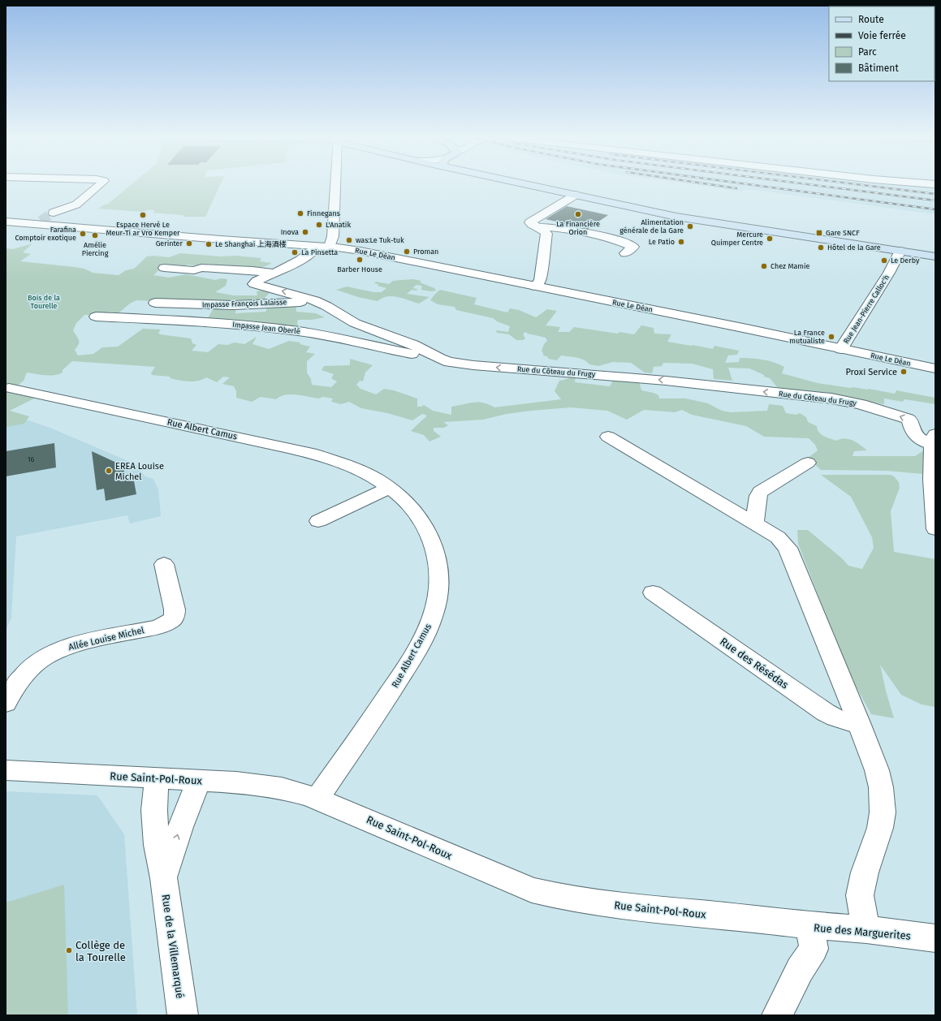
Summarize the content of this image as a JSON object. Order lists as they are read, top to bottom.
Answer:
{
  "streets": {
    "street": [
      "Rue Le Déan",
      "Impasse François Lalaisse",
      "Rue Jean-Pierre Calloc'h",
      "Impasse Jean Oberlé",
      "Rue du Côteau du Frugy",
      "Rue Albert Camus",
      "Allée Louise Michel",
      "Rue des Résédas",
      "Rue Saint-Pol-Roux",
      "Rue des Marguerites",
      "Rue de la Villemarqué"
    ]
  },
  "crossings": [
    ["Rue Le Déan", "Rue Jean-Pierre Calloc'h"],
    ["Rue Le Déan", "Rue du Côteau du Frugy"],
    ["Impasse François Lalaisse", "Rue du Côteau du Frugy"],
    ["Impasse Jean Oberlé", "Rue du Côteau du Frugy"],
    ["Rue Albert Camus", "Rue Saint-Pol-Roux"],
    ["Rue Saint-Pol-Roux", "Rue des Marguerites"],
    ["Rue Saint-Pol-Roux", "Rue de la Villemarqué"]
  ],
  "parks": ["Bois de la Tourelle"],
  "places": {
    "other": [
      "Finnegans",
      "La Financière Orion",
      "Espace Hervé Le Meur-Ti ar Vro Kemper",
      "L'Anatik",
      "Alimentation générale de la Gare",
      "Inova",
      "Farafina Comptoir exotique",
      "Amélie Piercing",
      "Mercure Quimper Centre",
      "was:Le Tuk-tuk",
      "Le Patio",
      "Gerinter",
      "Le Shanghai 上海酒楼",
      "Hôtel de la Gare",
      "Proman",
      "La Pinsetta",
      "Barber House",
      "Le Derby",
      "Chez Mamie",
      "La France mutualiste",
      "Proxi Service",
      "EREA Louise Michel",
      "Collège de la Tourelle"
    ],
    "transit": ["Gare SNCF"]
  },
  "house_numbers": ["16"],
  "legend": [
    "Route",
    "Voie ferrée",
    "Parc",
    "Bâtiment"
  ]
}
